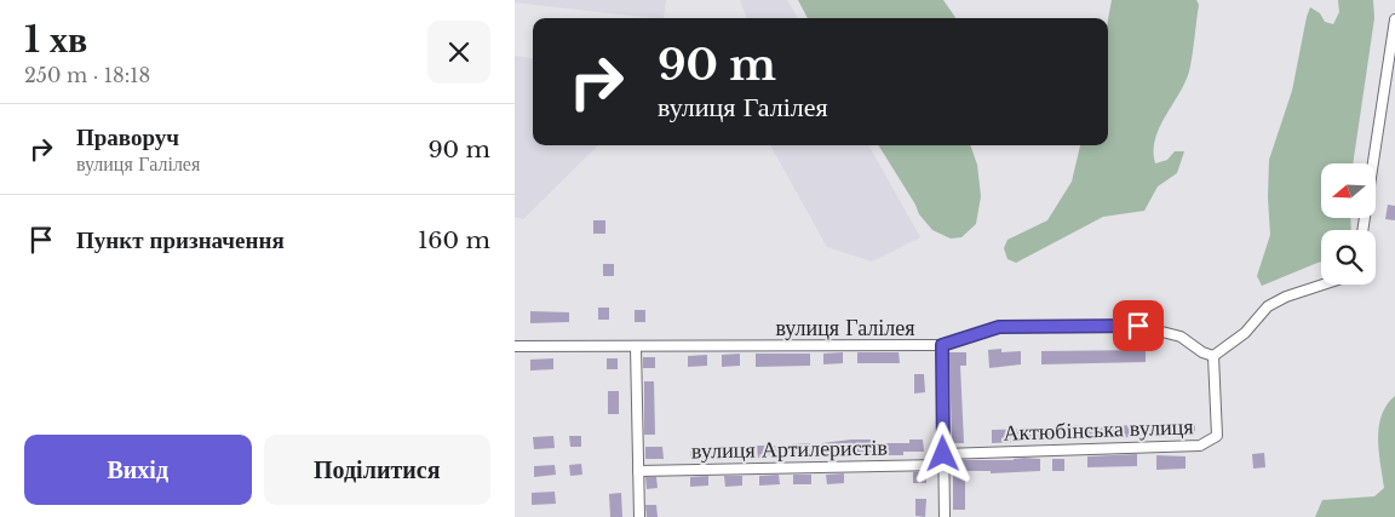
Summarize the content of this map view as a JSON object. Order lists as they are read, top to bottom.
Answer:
{
  "streets": {
    "street": ["вулиця Галілея", "Актюбінська вулиця", "вулиця Артилеристів"]
  },
  "crossings": [
    ["вулиця Галілея", "Актюбінська вулиця"]
  ],
  "north": "left",
  "page": {
    "heading": ["1 хв", "250 m · 18:18"],
    "turn": ["90 m", "вулиця Галілея"],
    "list": [
      {
        "name": "Праворуч",
        "note": "вулиця Галілея",
        "value": "90 m"
      },
      {
        "name": "Пункт призначення",
        "value": "160 m"
      }
    ],
    "buttons": ["Вихід", "Поділитися"]
  }
}
